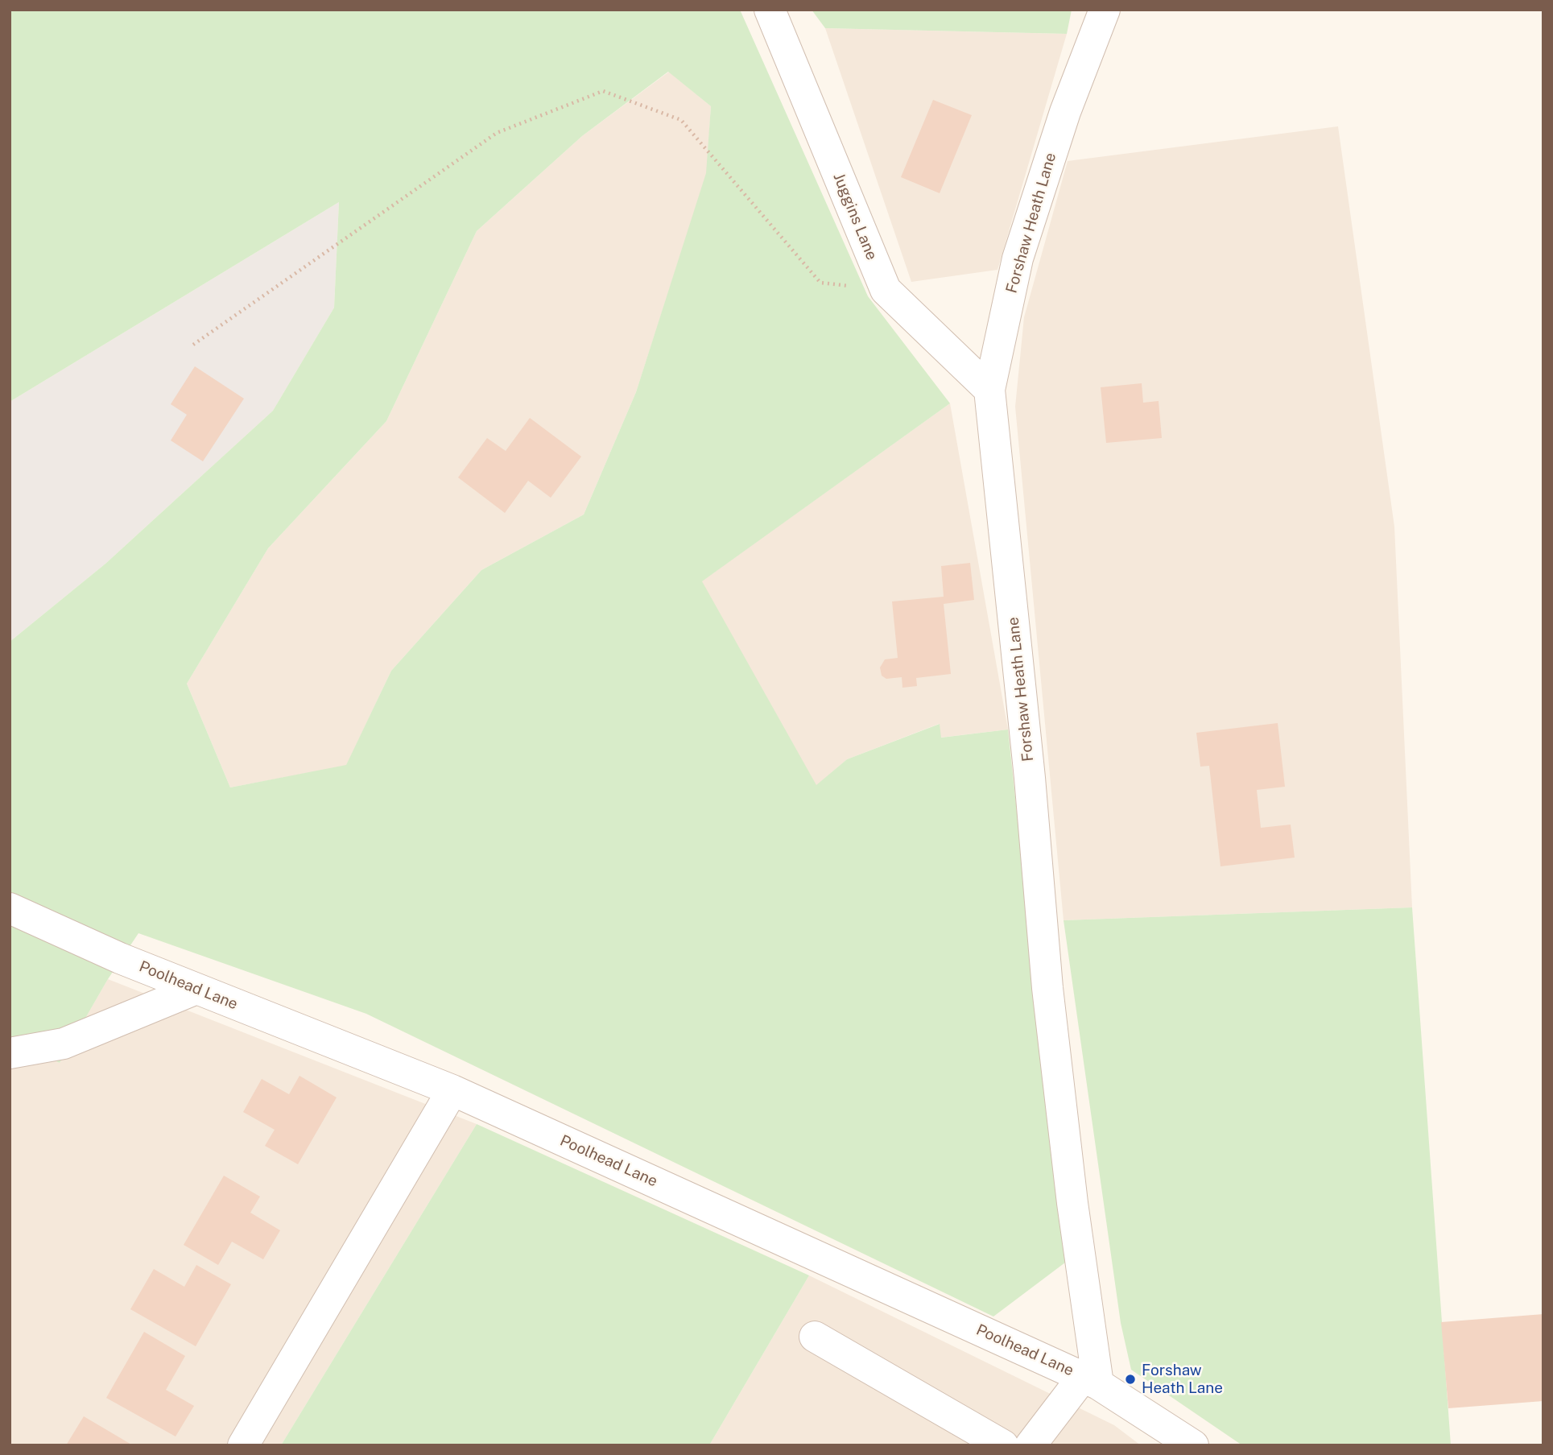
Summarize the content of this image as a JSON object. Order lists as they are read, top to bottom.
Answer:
{
  "streets": {
    "street": ["Juggins Lane", "Forshaw Heath Lane", "Poolhead Lane"]
  },
  "crossings": [
    ["Juggins Lane", "Forshaw Heath Lane"],
    ["Forshaw Heath Lane", "Poolhead Lane"]
  ],
  "places": ["Forshaw Heath Lane"]
}
